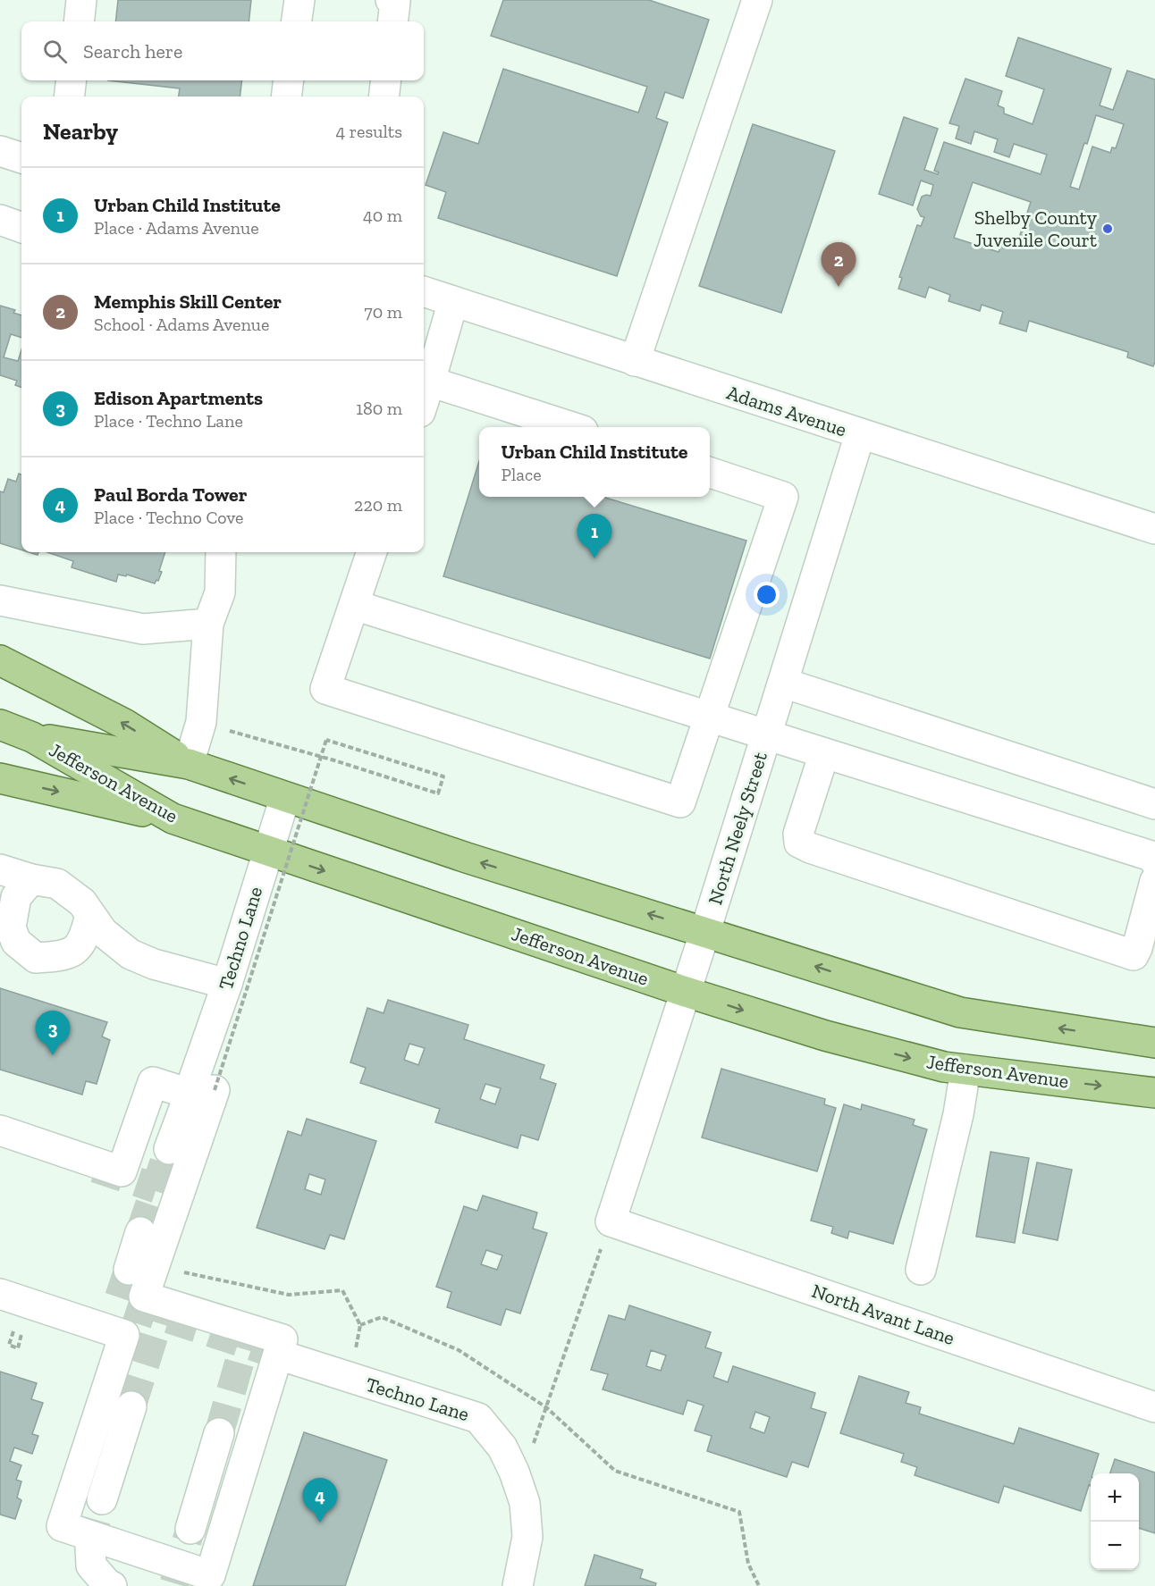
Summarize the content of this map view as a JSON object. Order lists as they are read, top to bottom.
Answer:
{
  "streets": {
    "main road": ["Jefferson Avenue"],
    "street": [
      "Adams Avenue",
      "North Neely Street",
      "Techno Lane",
      "North Avant Lane"
    ]
  },
  "crossings": [
    ["Adams Avenue", "North Neely Street"],
    ["Jefferson Avenue", "North Neely Street"],
    ["Jefferson Avenue", "Techno Lane"],
    ["North Neely Street", "North Avant Lane"]
  ],
  "places": ["Shelby County Juvenile Court"],
  "page": {
    "search": "Search here",
    "heading": ["Nearby", "4 results"],
    "list": [
      {
        "mark": "1",
        "name": "Urban Child Institute",
        "note": "Place · Adams Avenue",
        "value": "40 m"
      },
      {
        "mark": "2",
        "name": "Memphis Skill Center",
        "note": "School · Adams Avenue",
        "value": "70 m"
      },
      {
        "mark": "3",
        "name": "Edison Apartments",
        "note": "Place · Techno Lane",
        "value": "180 m"
      },
      {
        "mark": "4",
        "name": "Paul Borda Tower",
        "note": "Place · Techno Cove",
        "value": "220 m"
      }
    ],
    "pins": [
      "2",
      "1",
      "3",
      "4"
    ],
    "popup": ["Urban Child Institute", "Place"],
    "map_buttons": ["+", "−"]
  }
}
